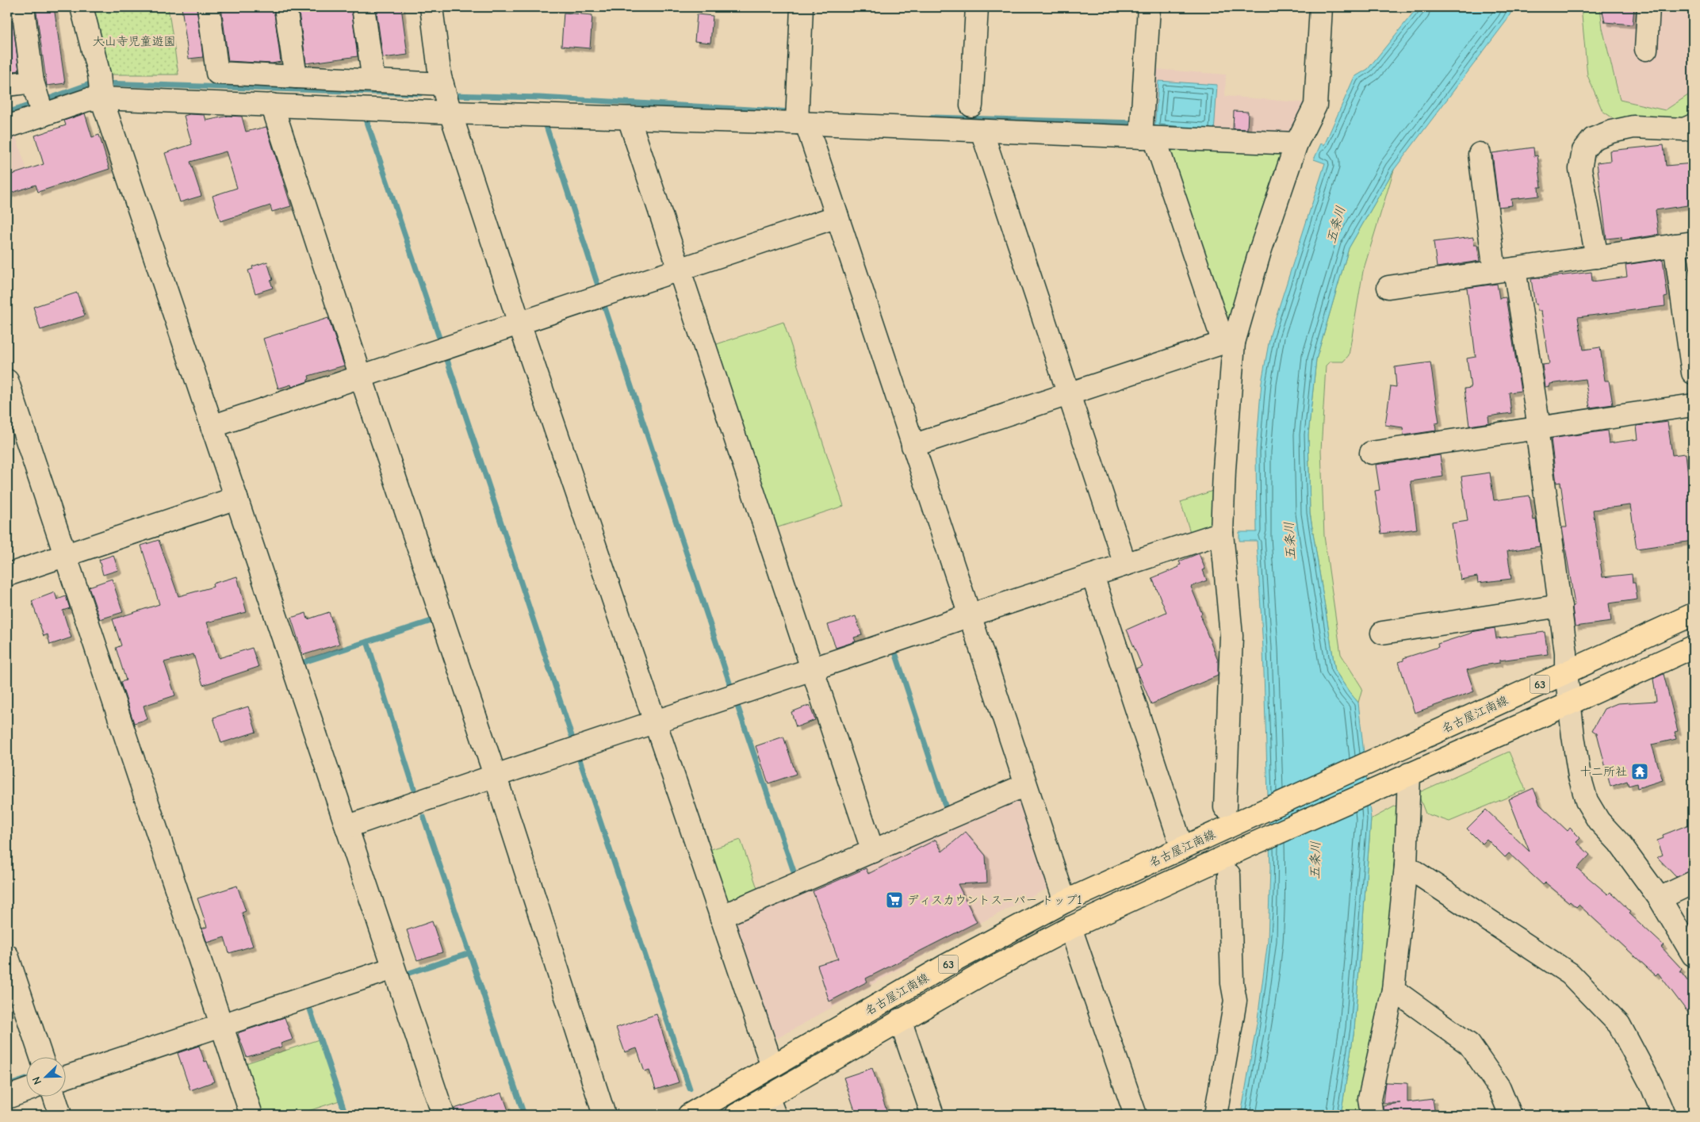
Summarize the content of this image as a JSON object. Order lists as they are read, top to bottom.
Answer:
{
  "streets": {
    "main road": ["63", "名古屋江南線"]
  },
  "water": ["五条川"],
  "parks": ["大山寺児童遊園"],
  "places": {
    "temple": ["十二所社"],
    "supermarket": ["ディスカウントスーパー トップ1"]
  },
  "north": "bottom left"
}
